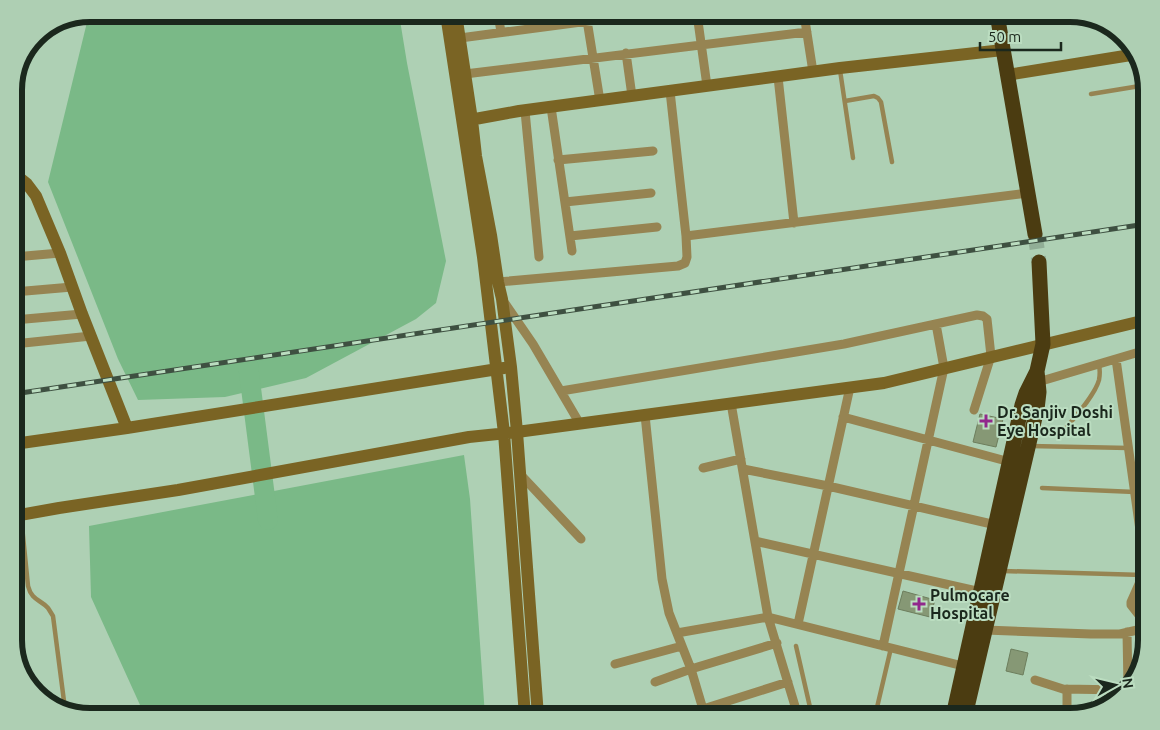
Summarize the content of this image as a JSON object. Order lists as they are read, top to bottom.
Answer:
{
  "places": {
    "health": ["Dr. Sanjiv Doshi Eye Hospital", "Pulmocare Hospital"]
  },
  "scale_bar": "50 m",
  "north": "right"
}
